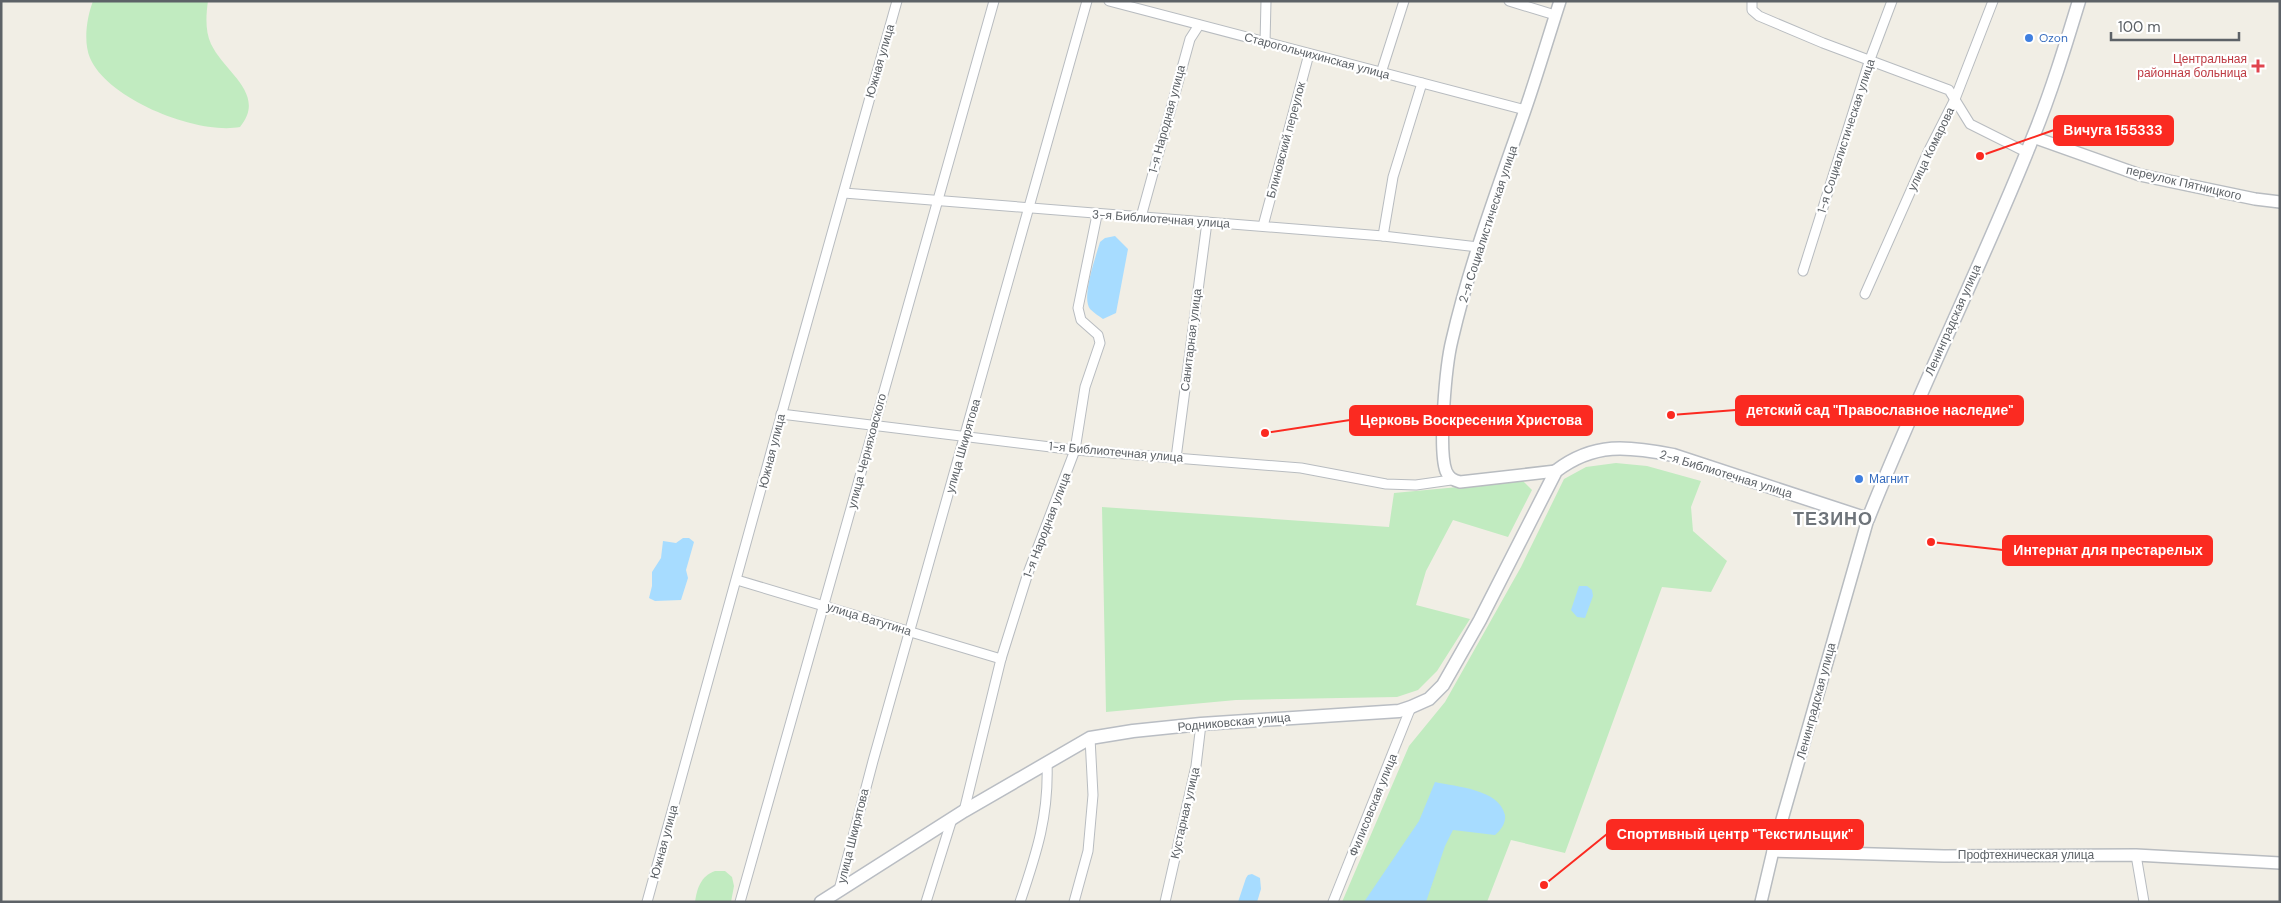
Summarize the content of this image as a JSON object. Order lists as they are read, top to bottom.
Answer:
{
  "streets": {
    "main road": ["Ленинградская улица", "2-я Библиотечная улица", "Родниковская улица"],
    "street": [
      "Старогольчихинская улица",
      "Южная улица",
      "1-я Народная улица",
      "1-я Социалистическая улица",
      "Блиновский переулок",
      "улица Комарова",
      "переулок Пятницкого",
      "3-я Библиотечная улица",
      "2-я Социалистическая улица",
      "Санитарная улица",
      "улица Шкирятова",
      "улица Черняховского",
      "1-я Библиотечная улица",
      "улица Ватутина",
      "Филисовская улица",
      "Кустарная улица",
      "Профтехническая улица"
    ]
  },
  "crossings": [
    ["Старогольчихинская улица", "1-я Народная улица"],
    ["Старогольчихинская улица", "Блиновский переулок"],
    ["Старогольчихинская улица", "2-я Социалистическая улица"],
    ["Южная улица", "3-я Библиотечная улица"],
    ["Южная улица", "1-я Библиотечная улица"],
    ["Южная улица", "улица Ватутина"],
    ["1-я Народная улица", "3-я Библиотечная улица"],
    ["1-я Народная улица", "1-я Библиотечная улица"],
    ["1-я Народная улица", "улица Ватутина"],
    ["1-я Народная улица", "Родниковская улица"],
    ["Блиновский переулок", "3-я Библиотечная улица"],
    ["переулок Пятницкого", "Ленинградская улица"],
    ["3-я Библиотечная улица", "2-я Социалистическая улица"],
    ["3-я Библиотечная улица", "Санитарная улица"],
    ["3-я Библиотечная улица", "улица Шкирятова"],
    ["3-я Библиотечная улица", "улица Черняховского"],
    ["2-я Социалистическая улица", "1-я Библиотечная улица"],
    ["Ленинградская улица", "2-я Библиотечная улица"],
    ["Ленинградская улица", "Профтехническая улица"],
    ["Санитарная улица", "1-я Библиотечная улица"],
    ["улица Шкирятова", "1-я Библиотечная улица"],
    ["улица Шкирятова", "улица Ватутина"],
    ["улица Шкирятова", "Родниковская улица"],
    ["улица Черняховского", "1-я Библиотечная улица"],
    ["улица Черняховского", "улица Ватутина"],
    ["2-я Библиотечная улица", "Родниковская улица"],
    ["Родниковская улица", "Филисовская улица"],
    ["Родниковская улица", "Кустарная улица"]
  ],
  "districts": ["ТЕЗИНО"],
  "places": {
    "other": [
      "Ozon",
      "Вичуга 155333",
      "детский сад \"Православное наследие\"",
      "Церковь Воскресения Христова",
      "Магнит",
      "Интернат для престарелых",
      "Спортивный центр \"Текстильщик\""
    ],
    "health": ["Центральная районная больница"]
  },
  "scale_bar": "100 m"
}
